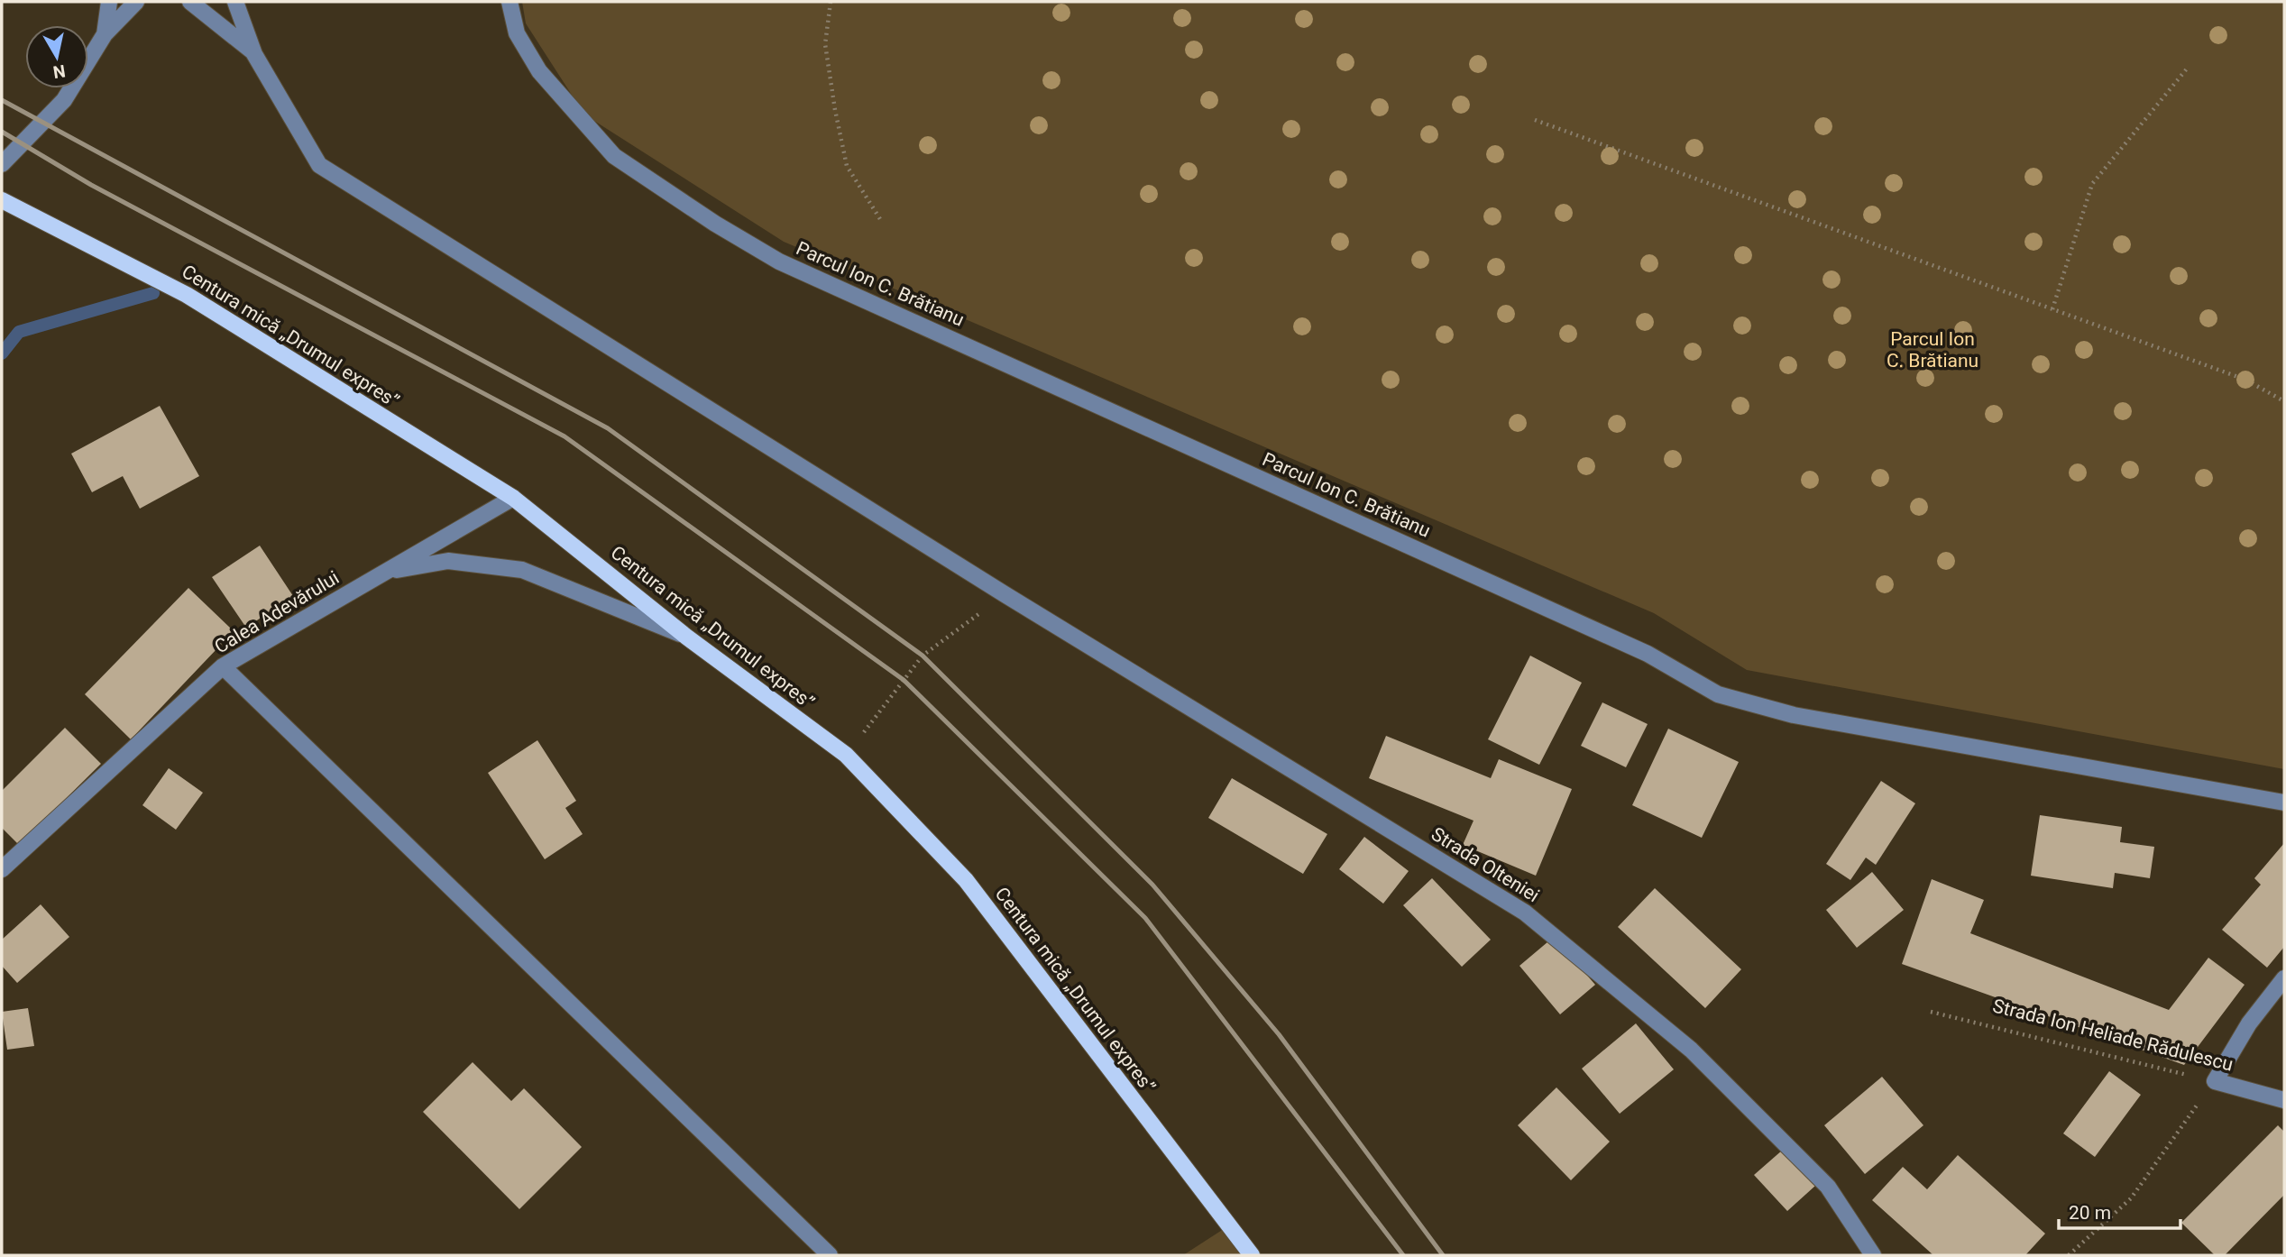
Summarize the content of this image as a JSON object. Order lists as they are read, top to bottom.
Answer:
{
  "streets": {
    "main road": ["Centura mică „Drumul expres”"],
    "street": [
      "Parcul Ion C. Brătianu",
      "Calea Adevărului",
      "Strada Olteniei",
      "Strada Ion Heliade Rădulescu"
    ]
  },
  "crossings": [
    ["Centura mică „Drumul expres”", "Calea Adevărului"]
  ],
  "parks": ["Parcul Ion C. Brătianu"],
  "scale_bar": "20 m",
  "north": "bottom"
}
